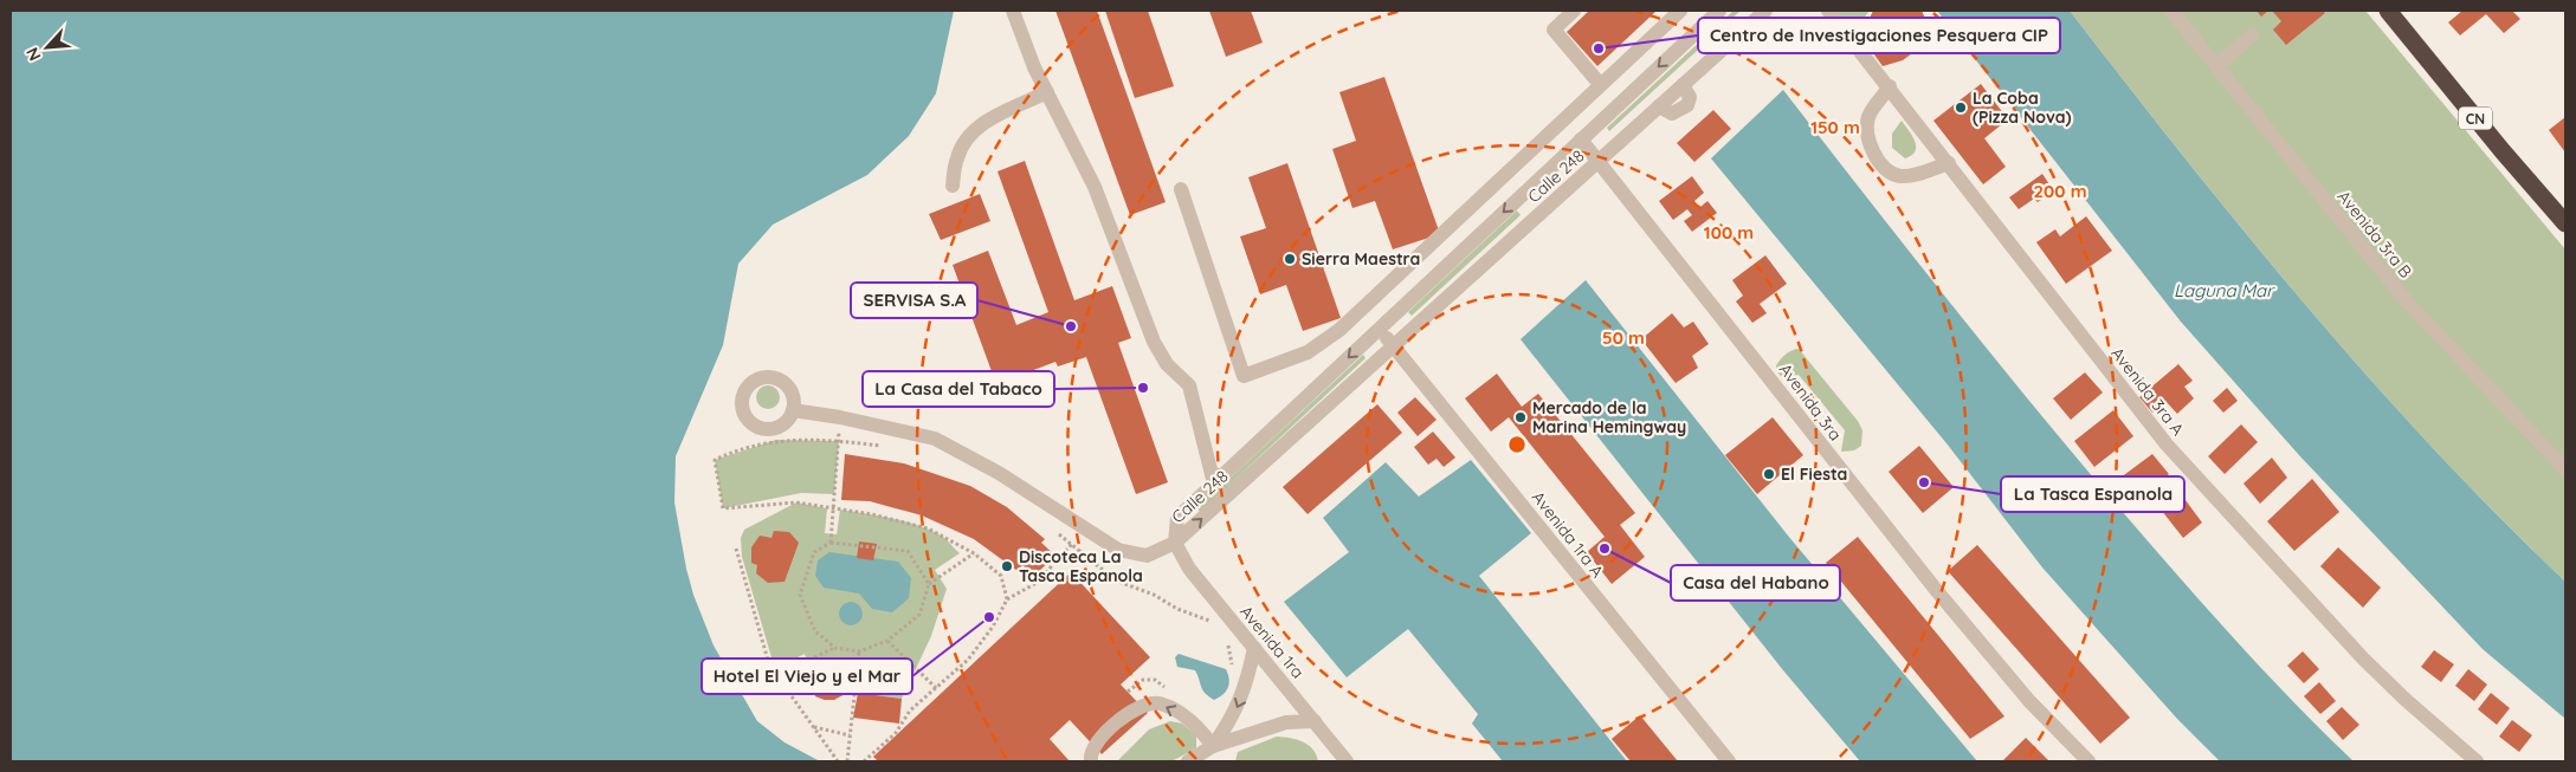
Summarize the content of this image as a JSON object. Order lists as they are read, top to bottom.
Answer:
{
  "streets": {
    "highway": ["CN"],
    "street": [
      "Calle 248",
      "Avenida 3ra B",
      "Avenida 3ra A",
      "Avenida 3ra",
      "Avenida 1ra A",
      "Avenida 1ra"
    ]
  },
  "crossings": [
    ["Calle 248", "Avenida 3ra"],
    ["Calle 248", "Avenida 1ra A"],
    ["Calle 248", "Avenida 1ra"]
  ],
  "water": ["Laguna Mar"],
  "places": [
    "Centro de Investigaciones Pesquera CIP",
    "La Coba (Pizza Nova)",
    "Sierra Maestra",
    "SERVISA S.A",
    "La Casa del Tabaco",
    "Mercado de la Marina Hemingway",
    "El Fiesta",
    "La Tasca Espanola",
    "Casa del Habano",
    "Discoteca La Tasca Espanola",
    "Hotel El Viejo y el Mar"
  ],
  "north": "bottom left",
  "rings": [
    "150 m",
    "200 m",
    "100 m",
    "50 m"
  ]
}
